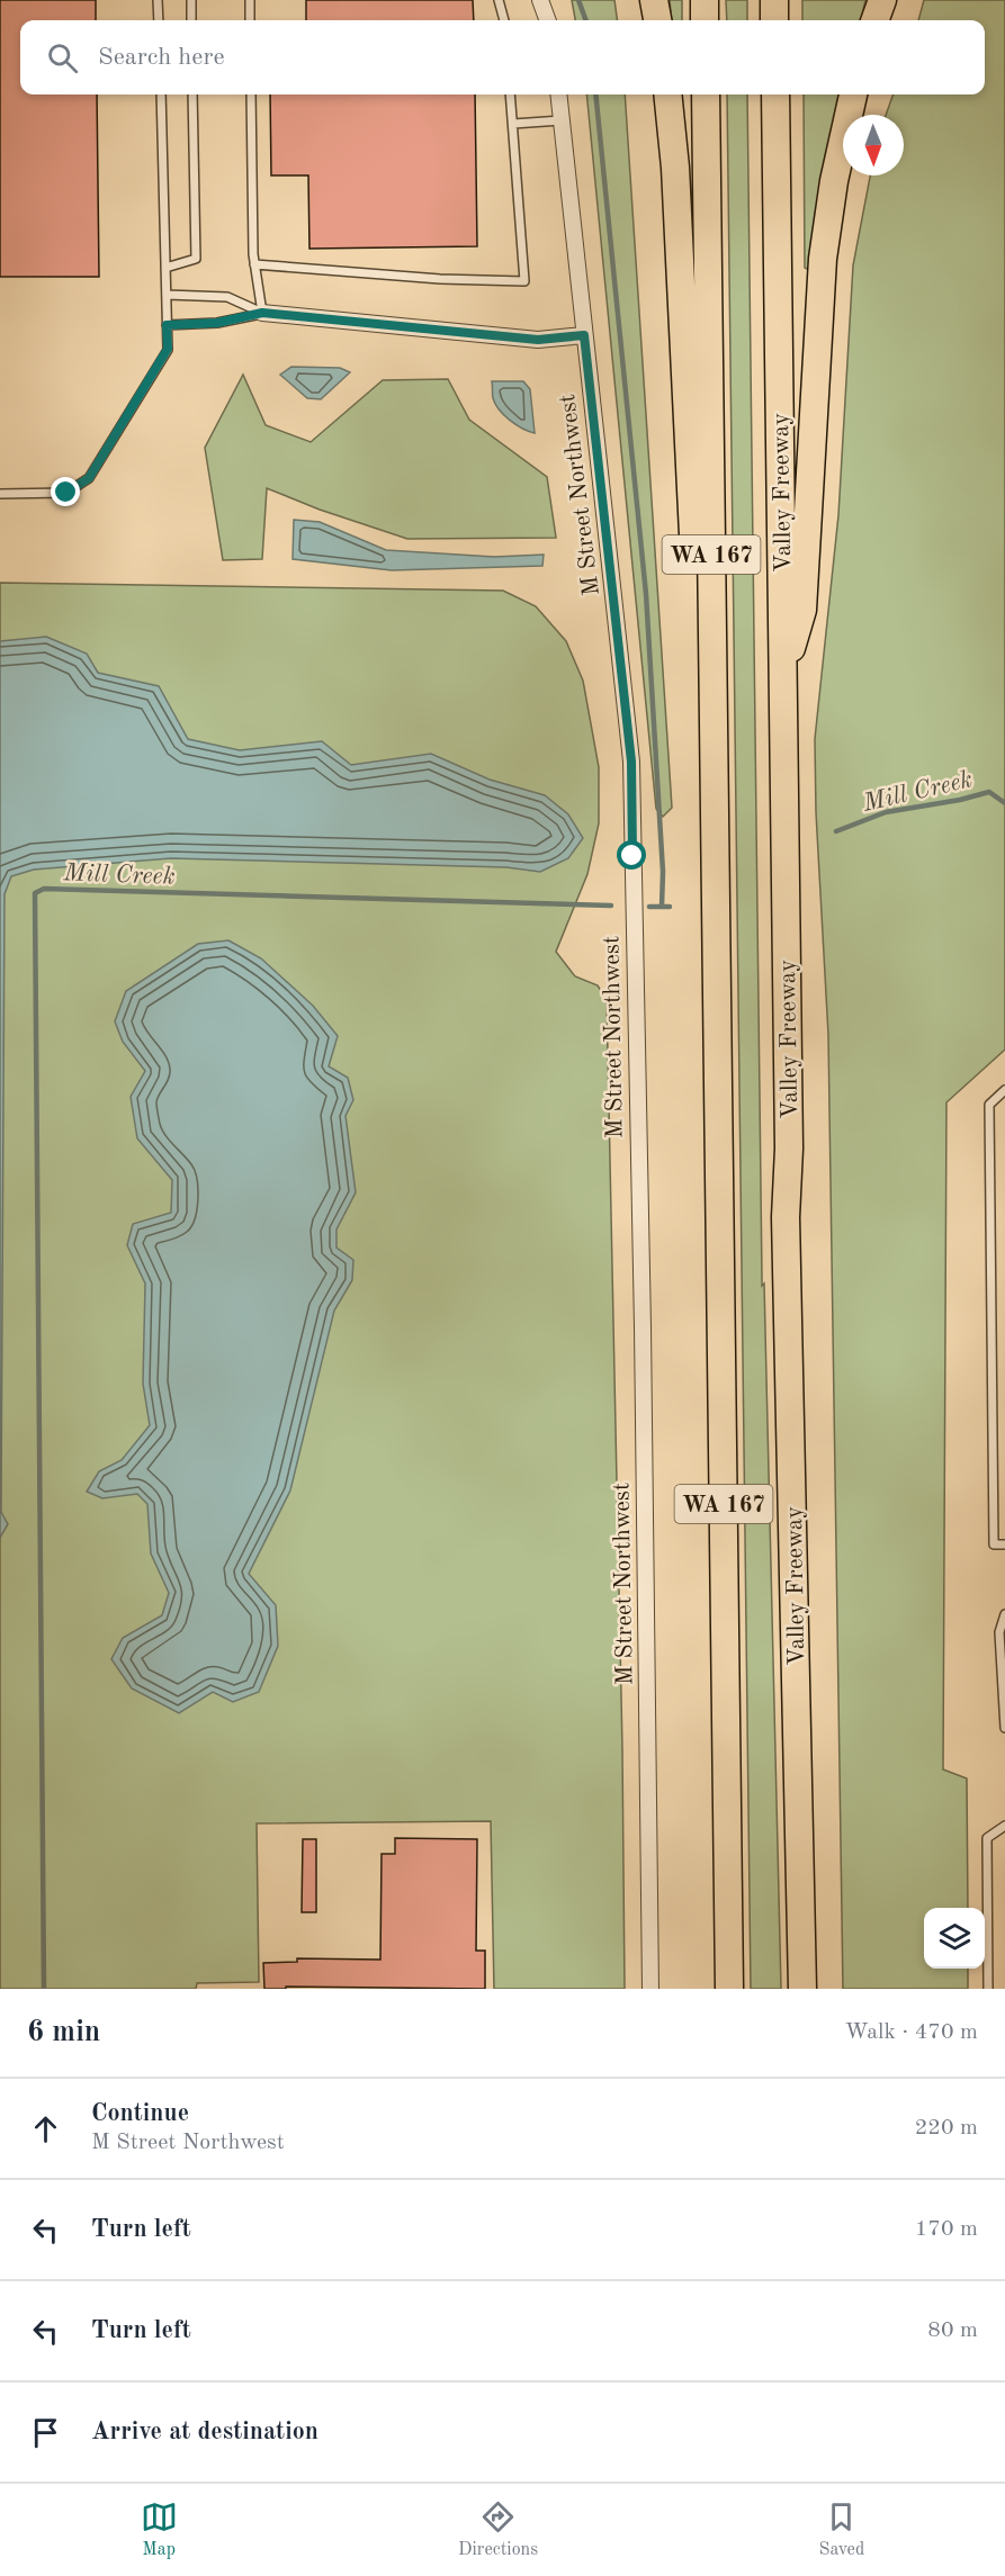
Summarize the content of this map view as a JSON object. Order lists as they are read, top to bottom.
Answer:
{
  "streets": {
    "highway": ["Valley Freeway", "WA 167"],
    "street": ["M Street Northwest"]
  },
  "water": ["Mill Creek"],
  "north": "bottom",
  "page": {
    "search": "Search here",
    "heading": ["6 min", "Walk · 470 m"],
    "list": [
      ["Continue", "M Street Northwest", "220 m"],
      ["Turn left", "170 m"],
      ["Turn left", "80 m"],
      "Arrive at destination"
    ],
    "nav": ["Map", "Directions", "Saved"]
  }
}
